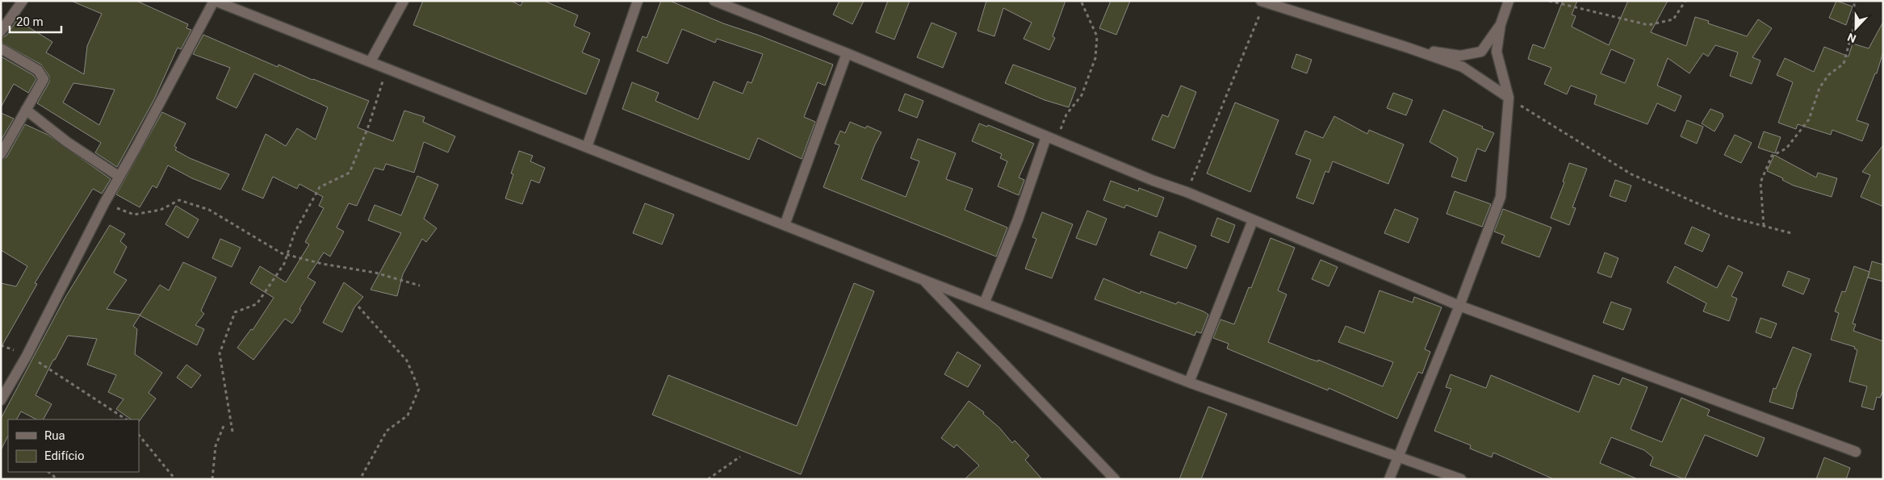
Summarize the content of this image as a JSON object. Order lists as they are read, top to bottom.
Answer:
{
  "legend": ["Rua", "Edifício"],
  "scale_bar": "20 m",
  "north": "bottom"
}
